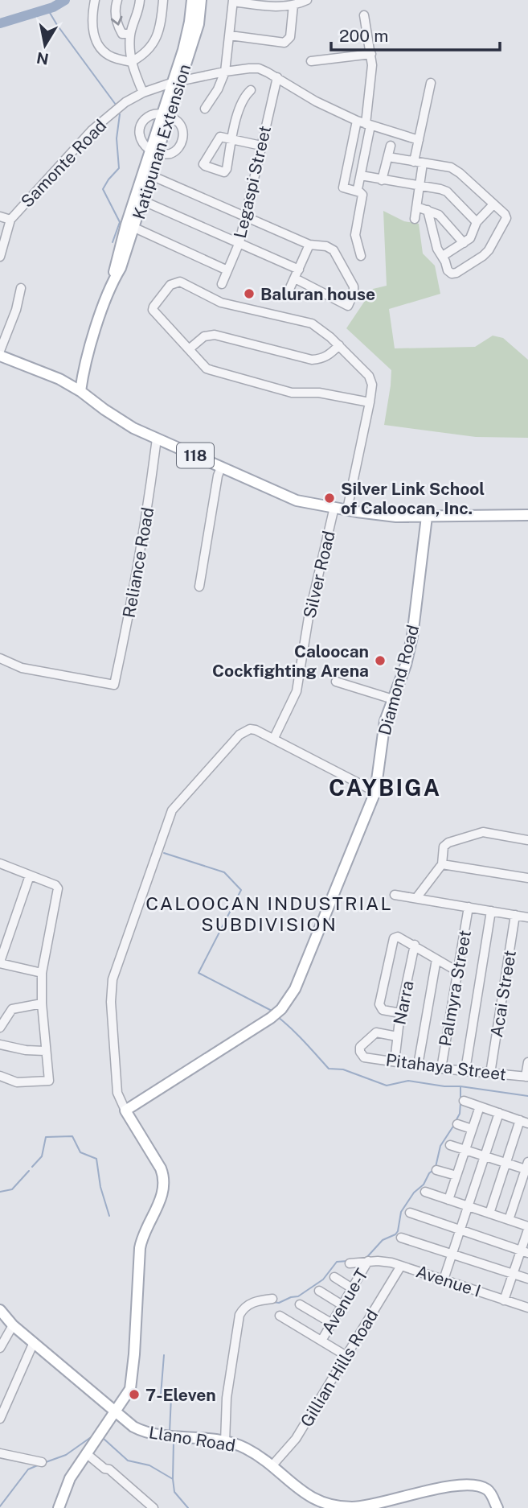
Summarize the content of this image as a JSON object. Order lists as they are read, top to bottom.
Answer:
{
  "streets": {
    "main road": [
      "Katipunan Extension",
      "118",
      "Diamond Road",
      "Llano Road"
    ],
    "street": [
      "Samonte Road",
      "Legaspi Street",
      "Reliance Road",
      "Silver Road",
      "Palmyra Street",
      "Acai Street",
      "Narra",
      "Pitahaya Street",
      "Avenue I",
      "Avenue-T",
      "Gillian Hills Road"
    ]
  },
  "crossings": [
    ["Katipunan Extension", "Samonte Road"],
    ["Katipunan Extension", "118"],
    ["Samonte Road", "Legaspi Street"],
    ["118", "Reliance Road"],
    ["118", "Silver Road"],
    ["118", "Diamond Road"],
    ["Palmyra Street", "Pitahaya Street"],
    ["Acai Street", "Pitahaya Street"],
    ["Narra", "Pitahaya Street"],
    ["Avenue I", "Avenue-T"],
    ["Avenue I", "Gillian Hills Road"],
    ["Gillian Hills Road", "Llano Road"]
  ],
  "districts": ["CAYBIGA", "CALOOCAN INDUSTRIAL SUBDIVISION"],
  "places": [
    "Baluran house",
    "Silver Link School of Caloocan, Inc.",
    "Caloocan Cockfighting Arena",
    "7-Eleven"
  ],
  "scale_bar": "200 m",
  "north": "bottom"
}
